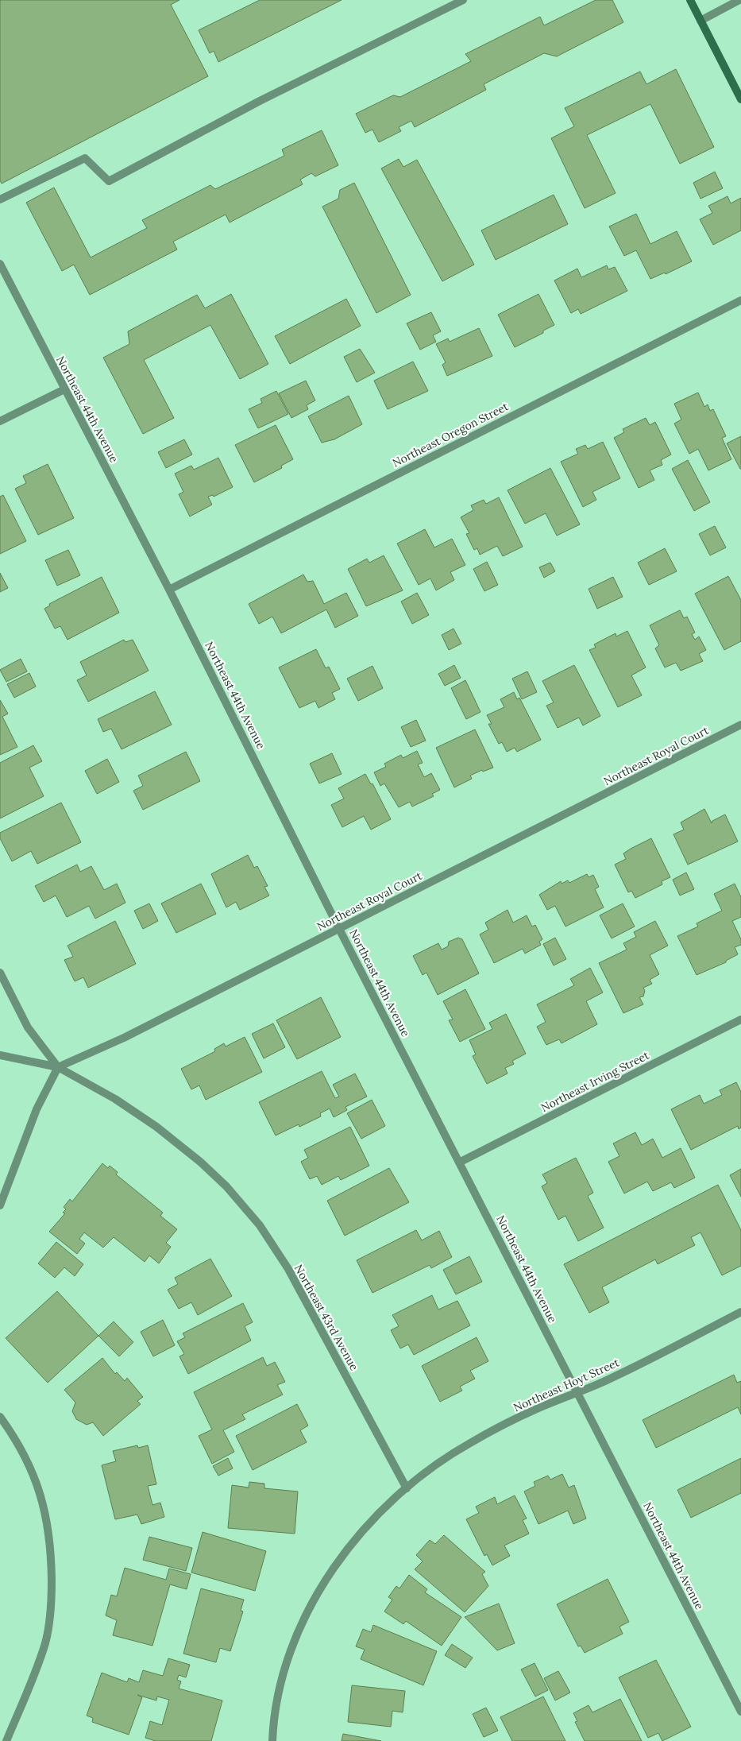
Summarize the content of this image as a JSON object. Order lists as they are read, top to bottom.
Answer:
{
  "streets": {
    "street": [
      "Northeast 44th Avenue",
      "Northeast Oregon Street",
      "Northeast Royal Court",
      "Northeast Irving Street",
      "Northeast 43rd Avenue",
      "Northeast Hoyt Street"
    ]
  },
  "crossings": [
    ["Northeast 44th Avenue", "Northeast Oregon Street"],
    ["Northeast 44th Avenue", "Northeast Royal Court"],
    ["Northeast 44th Avenue", "Northeast Irving Street"],
    ["Northeast 44th Avenue", "Northeast Hoyt Street"],
    ["Northeast Royal Court", "Northeast 43rd Avenue"],
    ["Northeast 43rd Avenue", "Northeast Hoyt Street"]
  ]
}
